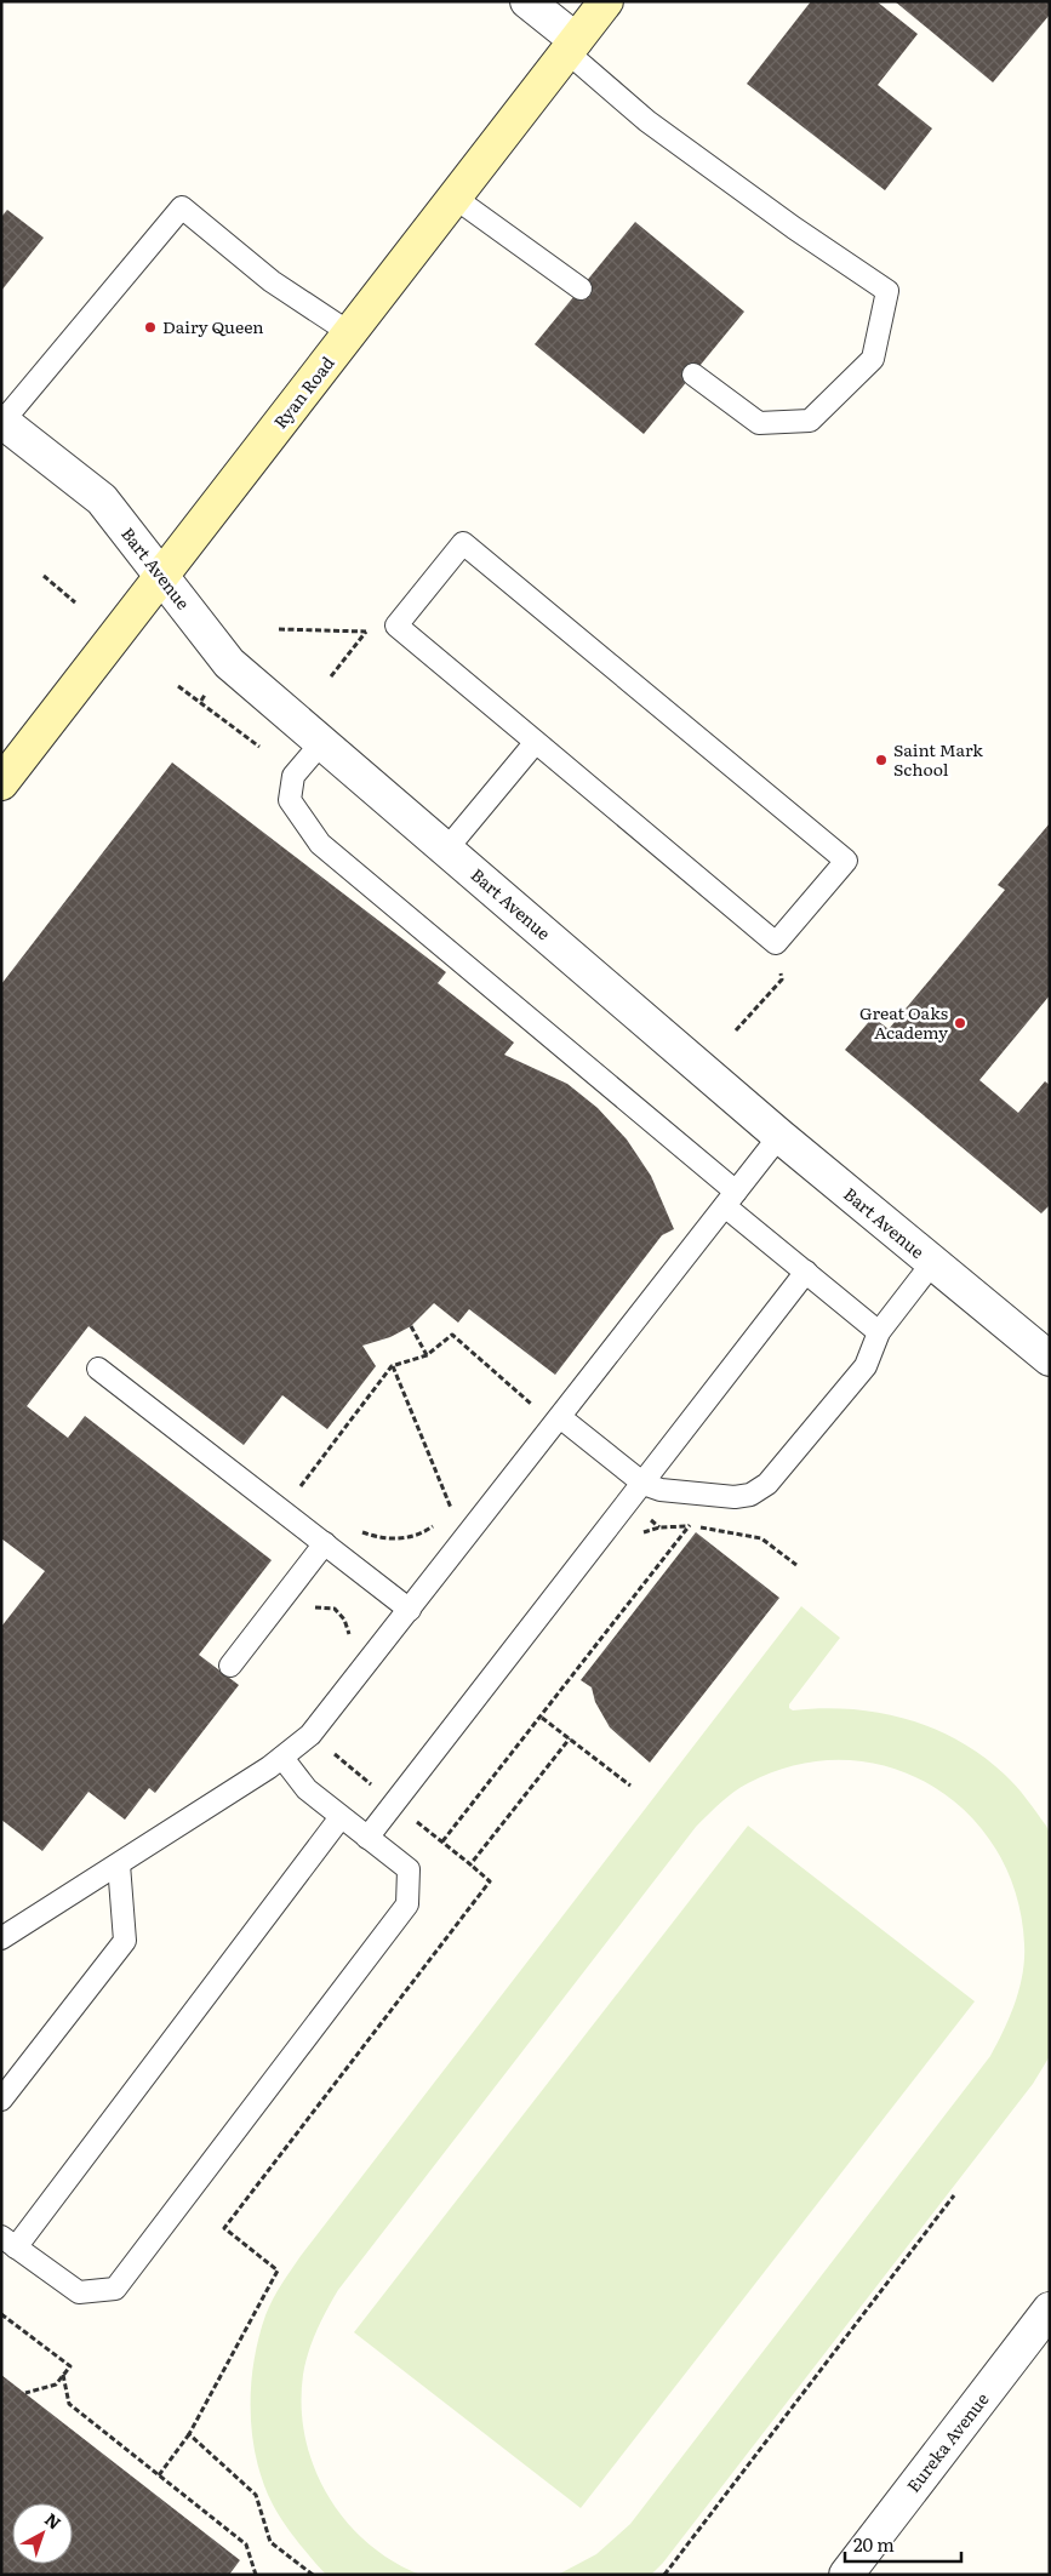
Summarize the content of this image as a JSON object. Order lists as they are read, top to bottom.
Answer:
{
  "streets": {
    "main road": ["Ryan Road"],
    "street": ["Bart Avenue", "Eureka Avenue"]
  },
  "crossings": [
    ["Ryan Road", "Bart Avenue"]
  ],
  "places": ["Dairy Queen", "Saint Mark School", "Great Oaks Academy"],
  "scale_bar": "20 m",
  "north": "top right"
}
